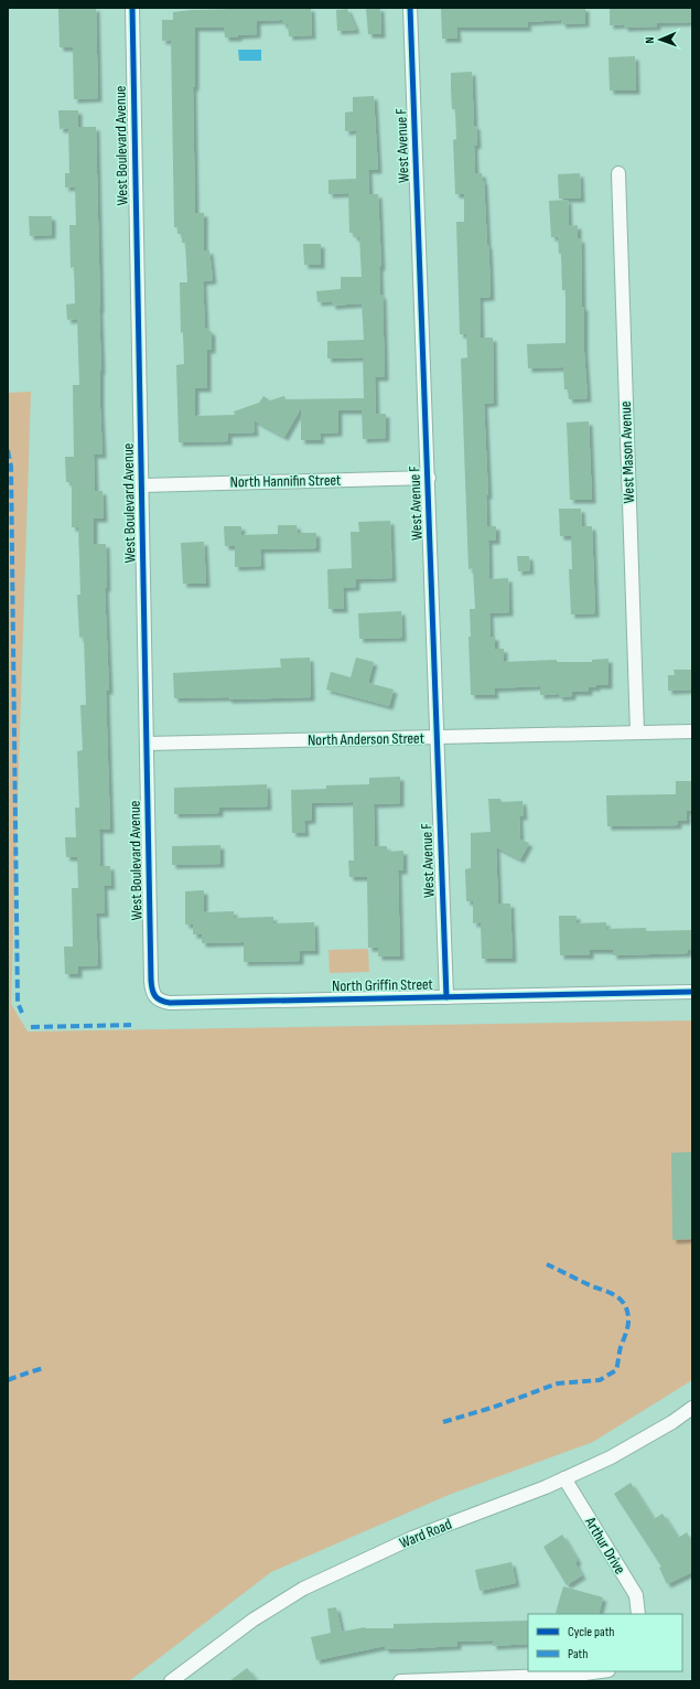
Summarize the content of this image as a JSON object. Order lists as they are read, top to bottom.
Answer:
{
  "streets": {
    "street": [
      "West Boulevard Avenue",
      "West Avenue F",
      "West Mason Avenue",
      "North Hannifin Street",
      "North Anderson Street",
      "North Griffin Street",
      "Ward Road",
      "Arthur Drive"
    ]
  },
  "crossings": [
    ["West Boulevard Avenue", "North Hannifin Street"],
    ["West Boulevard Avenue", "North Anderson Street"],
    ["West Boulevard Avenue", "North Griffin Street"],
    ["West Avenue F", "North Hannifin Street"],
    ["West Avenue F", "North Anderson Street"],
    ["West Avenue F", "North Griffin Street"],
    ["West Mason Avenue", "North Anderson Street"],
    ["Ward Road", "Arthur Drive"]
  ],
  "legend": ["Cycle path", "Path"],
  "north": "left"
}
